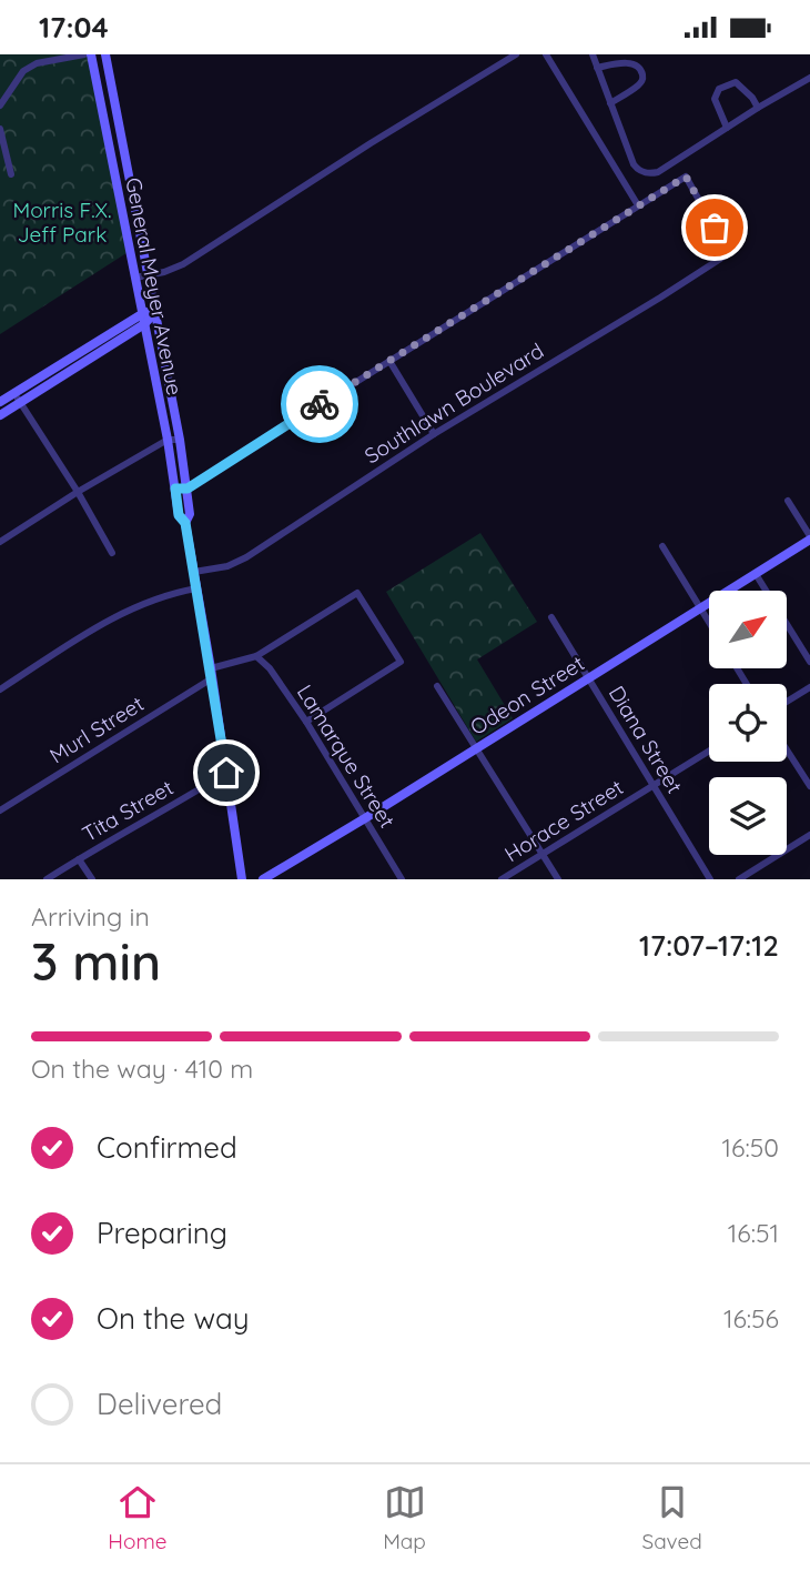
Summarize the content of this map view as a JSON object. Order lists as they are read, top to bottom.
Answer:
{
  "streets": {
    "main road": ["General Meyer Avenue", "Odeon Street"],
    "street": [
      "Southlawn Boulevard",
      "Murl Street",
      "Diana Street",
      "Lamarque Street",
      "Tita Street",
      "Horace Street"
    ]
  },
  "crossings": [
    ["General Meyer Avenue", "Southlawn Boulevard"],
    ["General Meyer Avenue", "Murl Street"],
    ["General Meyer Avenue", "Tita Street"],
    ["Odeon Street", "Diana Street"],
    ["Odeon Street", "Lamarque Street"],
    ["Murl Street", "Lamarque Street"],
    ["Diana Street", "Horace Street"]
  ],
  "parks": ["Morris F.X. Jeff Park"],
  "north": "top right",
  "page": {
    "status": "17:04",
    "heading": ["3 min", "Arriving in", "17:07–17:12"],
    "bar": "On the way · 410 m",
    "list": [
      ["Confirmed", "16:50"],
      ["Preparing", "16:51"],
      ["On the way", "16:56"],
      "Delivered"
    ],
    "tabs": ["Home", "Map", "Saved"]
  }
}
